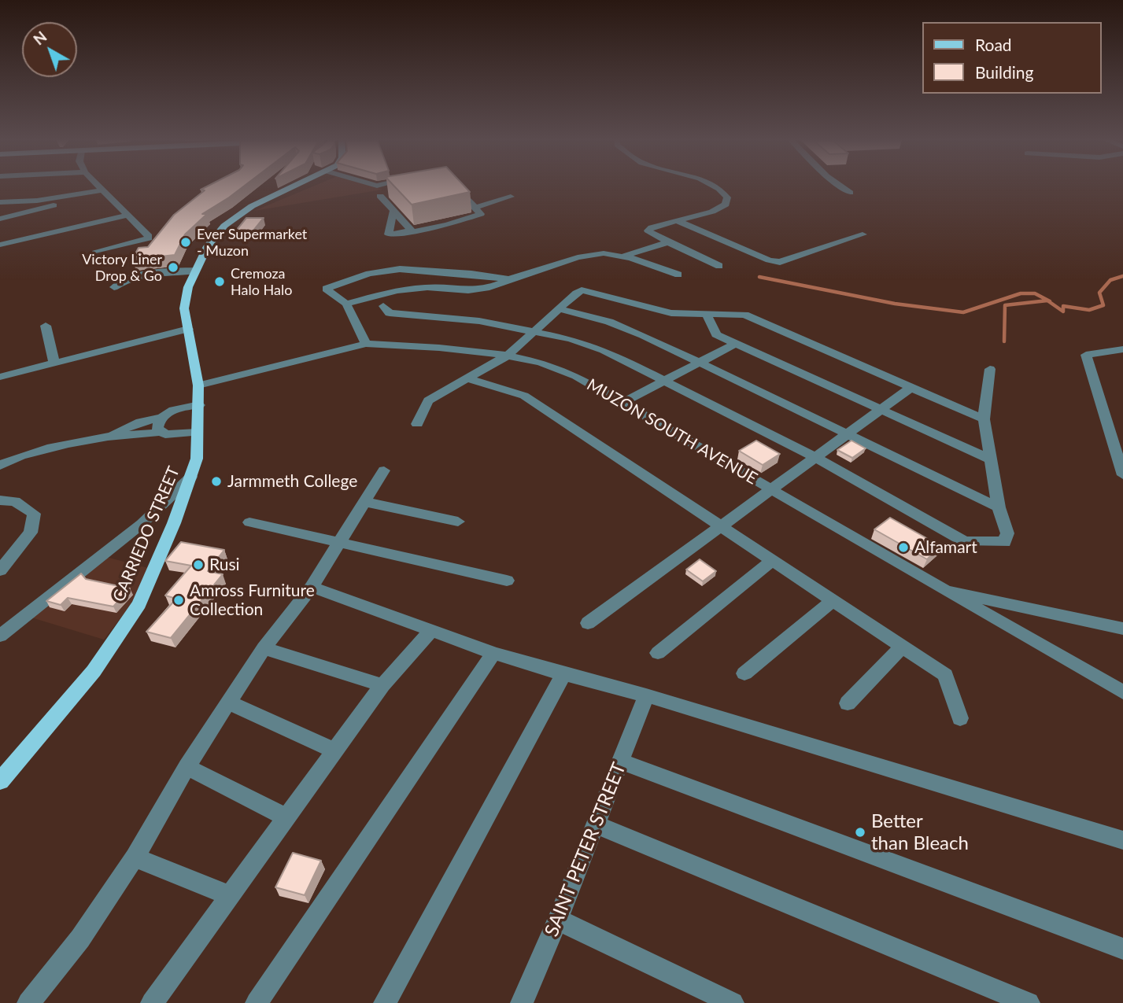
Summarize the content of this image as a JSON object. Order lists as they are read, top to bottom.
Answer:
{
  "streets": {
    "main road": ["CARRIEDO STREET"],
    "street": ["MUZON SOUTH AVENUE", "SAINT PETER STREET"]
  },
  "crossings": [
    ["MUZON SOUTH AVENUE", "CARRIEDO STREET"]
  ],
  "places": [
    "Ever Supermarket - Muzon",
    "Victory Liner Drop & Go",
    "Cremoza Halo Halo",
    "Jarmmeth College",
    "Alfamart",
    "Rusi",
    "Amross Furniture Collection",
    "Better than Bleach"
  ],
  "legend": ["Road", "Building"],
  "north": "top left"
}
